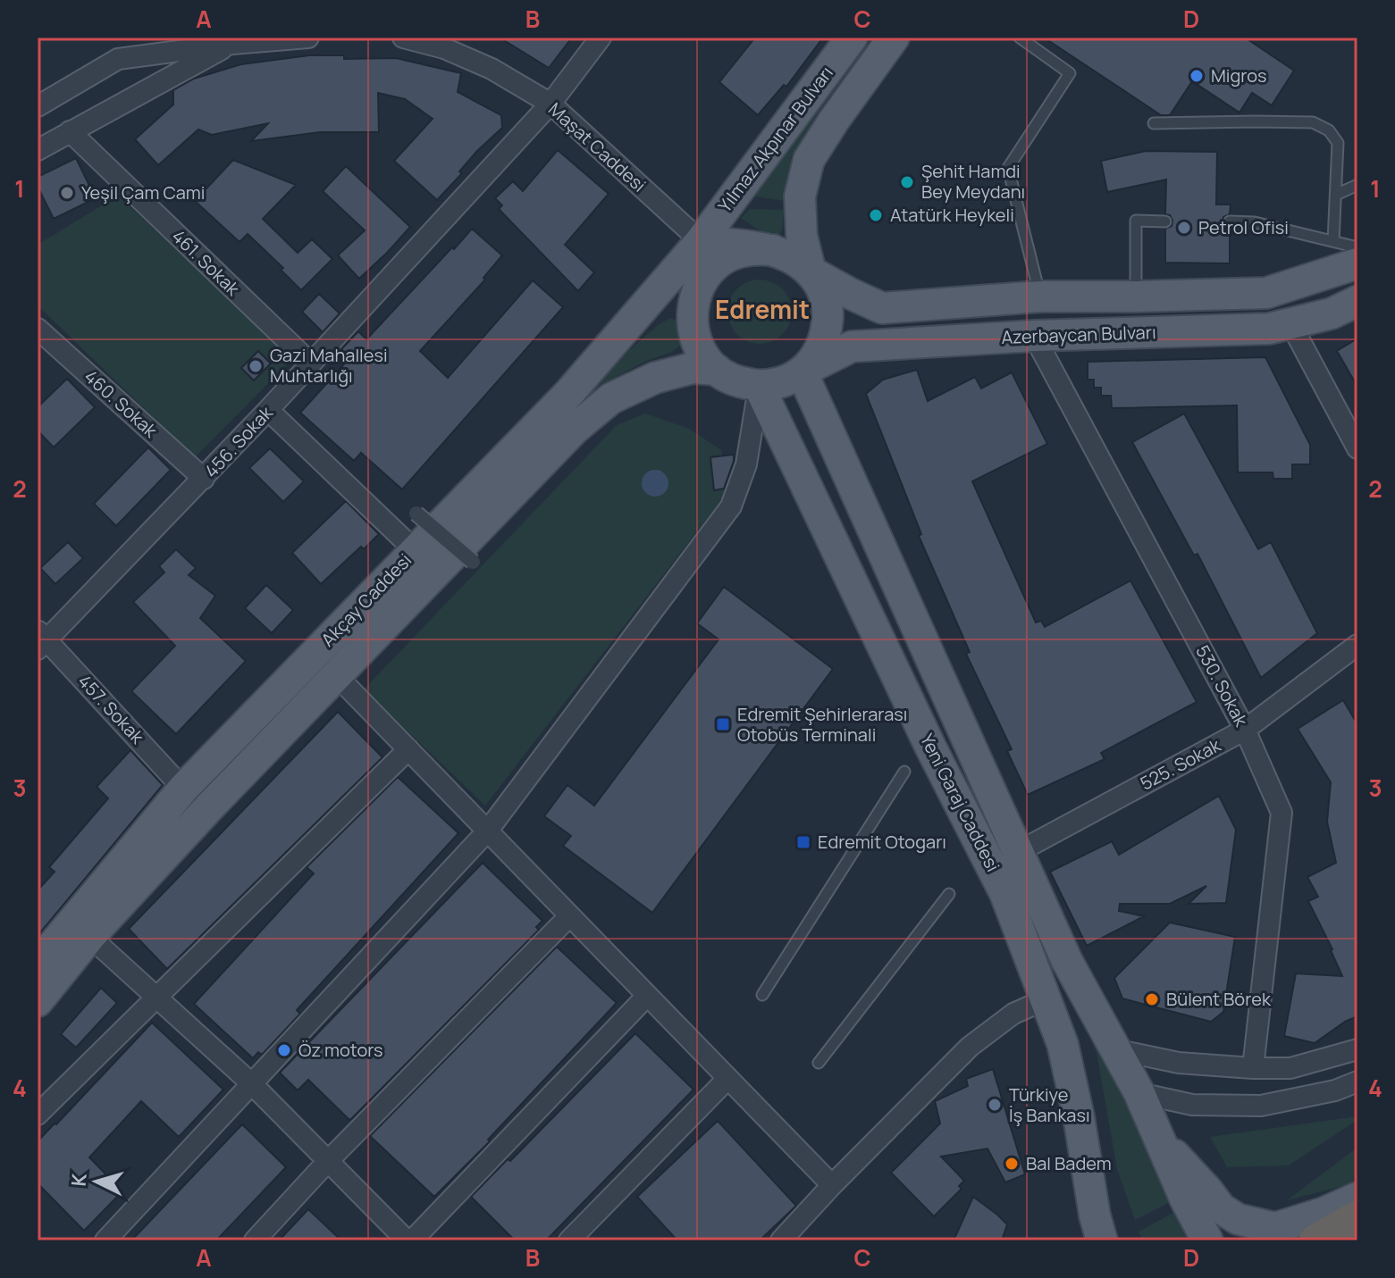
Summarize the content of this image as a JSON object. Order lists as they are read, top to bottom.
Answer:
{
  "streets": {
    "main road": [
      "Yılmaz Akpınar Bulvarı",
      "Azerbaycan Bulvarı",
      "Akçay Caddesi",
      "Yeni Garaj Caddesi"
    ],
    "street": [
      "Maşat Caddesi",
      "461. Sokak",
      "460. Sokak",
      "456. Sokak",
      "530. Sokak",
      "457. Sokak",
      "525. Sokak"
    ]
  },
  "crossings": [
    ["Yılmaz Akpınar Bulvarı", "Maşat Caddesi"],
    ["Yılmaz Akpınar Bulvarı", "Azerbaycan Bulvarı"],
    ["Yılmaz Akpınar Bulvarı", "Akçay Caddesi"],
    ["Yılmaz Akpınar Bulvarı", "Yeni Garaj Caddesi"],
    ["Maşat Caddesi", "456. Sokak"],
    ["Maşat Caddesi", "Akçay Caddesi"],
    ["461. Sokak", "456. Sokak"],
    ["Azerbaycan Bulvarı", "Akçay Caddesi"],
    ["Azerbaycan Bulvarı", "530. Sokak"],
    ["Azerbaycan Bulvarı", "Yeni Garaj Caddesi"],
    ["460. Sokak", "456. Sokak"],
    ["456. Sokak", "457. Sokak"],
    ["Akçay Caddesi", "457. Sokak"],
    ["Akçay Caddesi", "Yeni Garaj Caddesi"],
    ["530. Sokak", "525. Sokak"],
    ["525. Sokak", "Yeni Garaj Caddesi"]
  ],
  "districts": ["Edremit"],
  "places": {
    "other": [
      "Migros",
      "Şehit Hamdi Bey Meydanı",
      "Yeşil Çam Cami",
      "Atatürk Heykeli",
      "Petrol Ofisi",
      "Gazi Mahallesi Muhtarlığı",
      "Bülent Börek",
      "Öz motors",
      "Türkiye İş Bankası",
      "Bal Badem"
    ],
    "transit": ["Edremit Şehirlerarası Otobüs Terminali", "Edremit Otogarı"]
  },
  "north": "left",
  "grid": {
    "columns": [
      "A",
      "B",
      "C",
      "D"
    ],
    "rows": [
      "1",
      "2",
      "3",
      "4"
    ]
  }
}
